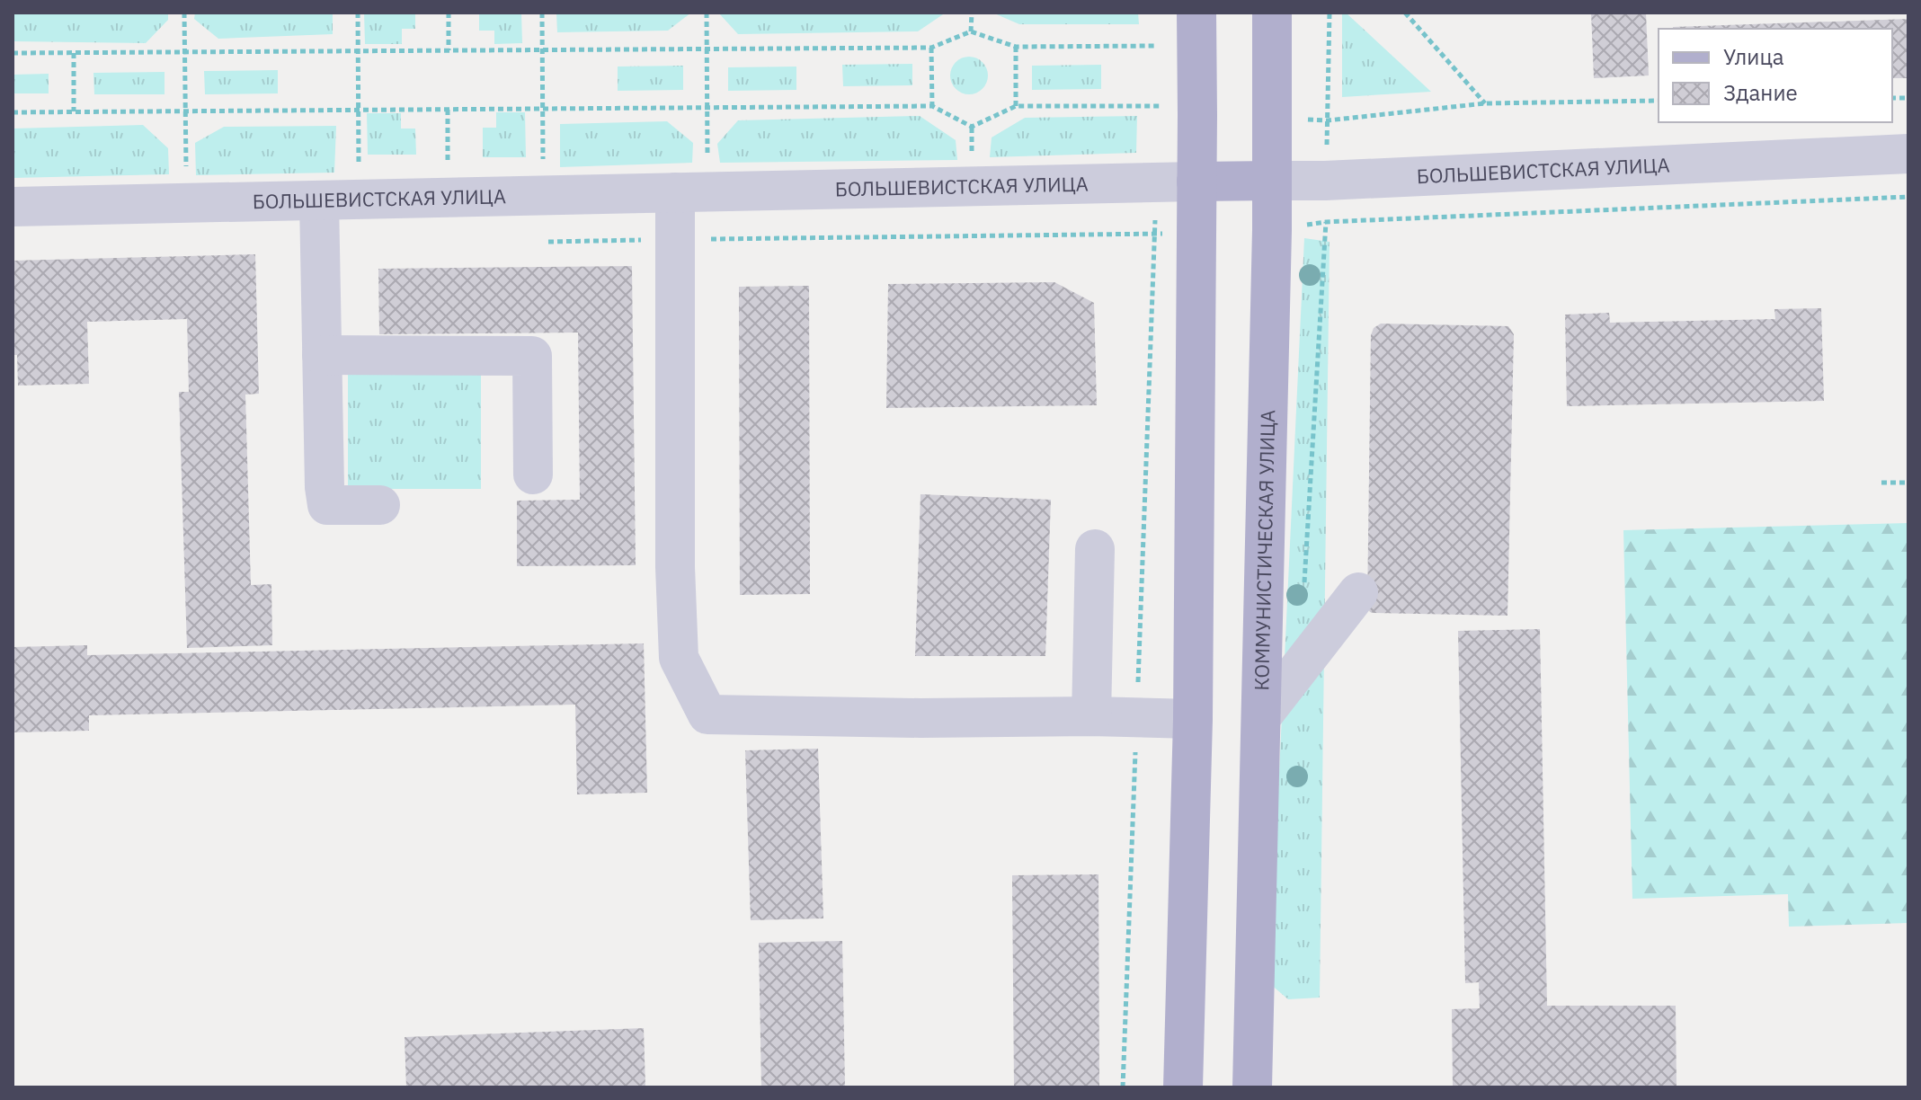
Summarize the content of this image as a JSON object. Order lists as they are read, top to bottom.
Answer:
{
  "streets": {
    "main road": ["БОЛЬШЕВИСТСКАЯ УЛИЦА", "КОММУНИСТИЧЕСКАЯ УЛИЦА"]
  },
  "crossings": [
    ["БОЛЬШЕВИСТСКАЯ УЛИЦА", "КОММУНИСТИЧЕСКАЯ УЛИЦА"]
  ],
  "legend": ["Улица", "Здание"]
}
